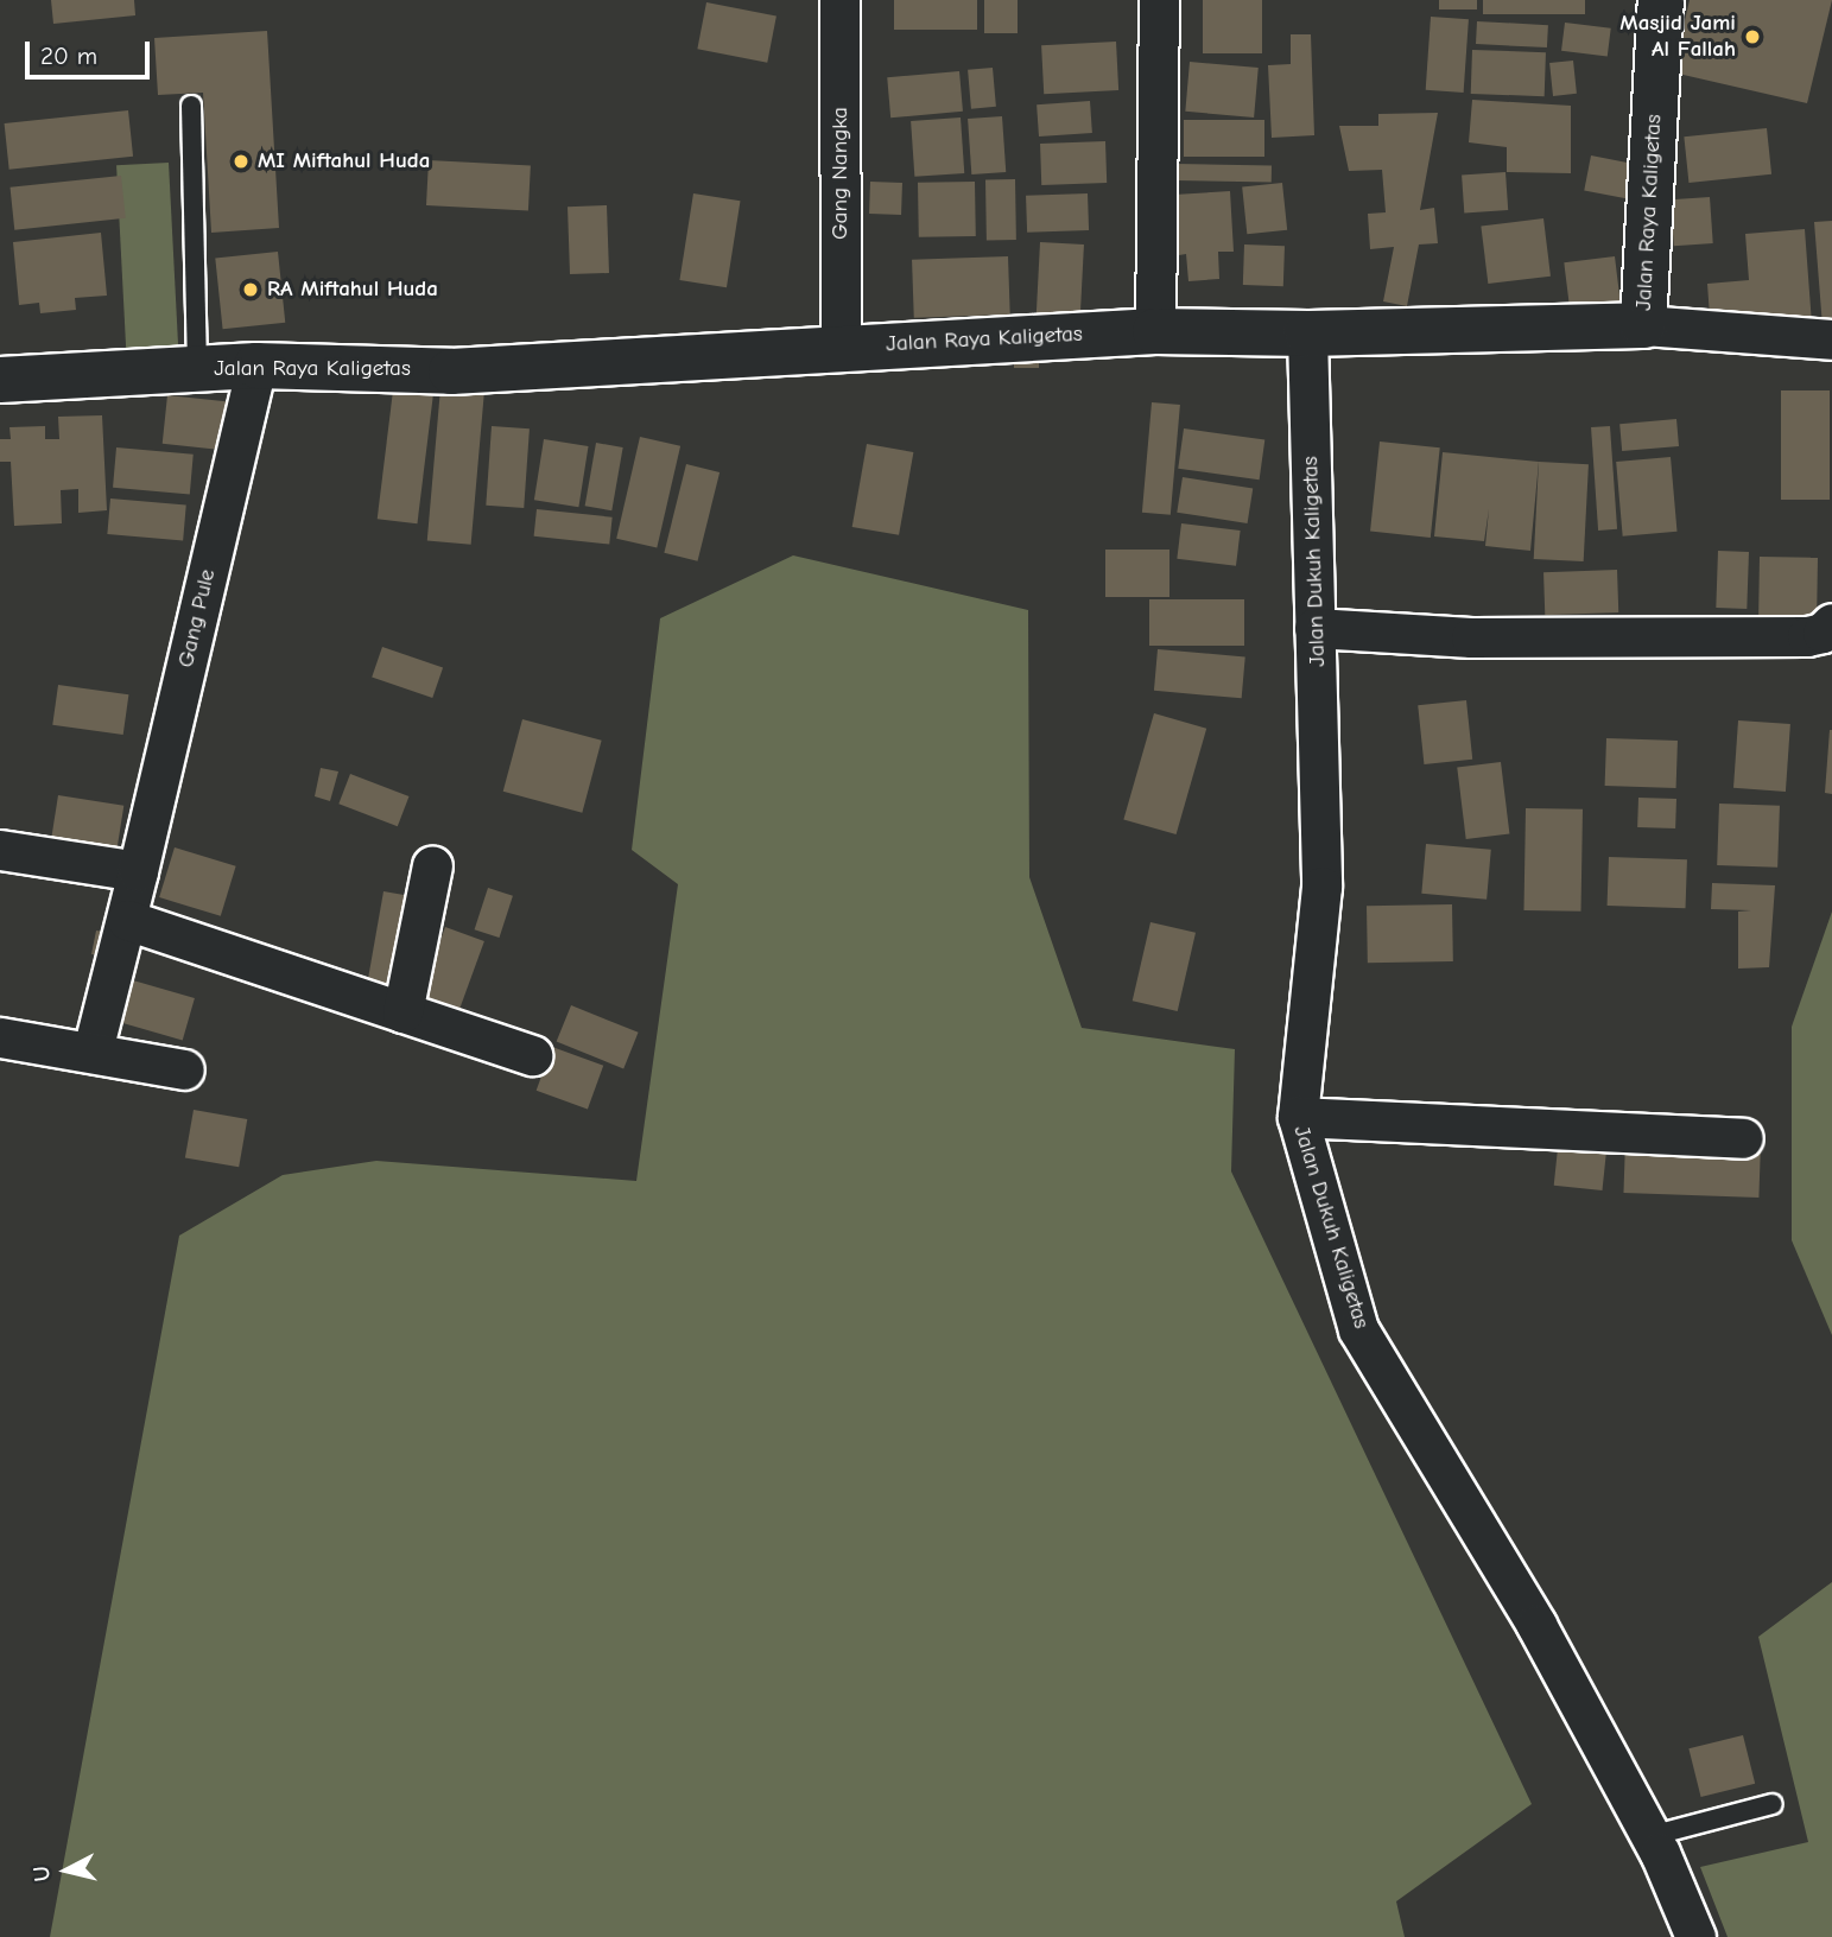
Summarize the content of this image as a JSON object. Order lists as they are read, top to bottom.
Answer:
{
  "streets": {
    "main road": ["Jalan Raya Kaligetas"],
    "street": ["Gang Nangka", "Jalan Dukuh Kaligetas", "Gang Pule"]
  },
  "crossings": [
    ["Gang Nangka", "Jalan Raya Kaligetas"],
    ["Jalan Raya Kaligetas", "Jalan Dukuh Kaligetas"],
    ["Jalan Raya Kaligetas", "Gang Pule"]
  ],
  "places": ["Masjid Jami Al Fallah", "MI Miftahul Huda", "RA Miftahul Huda"],
  "scale_bar": "20 m",
  "north": "left"
}
